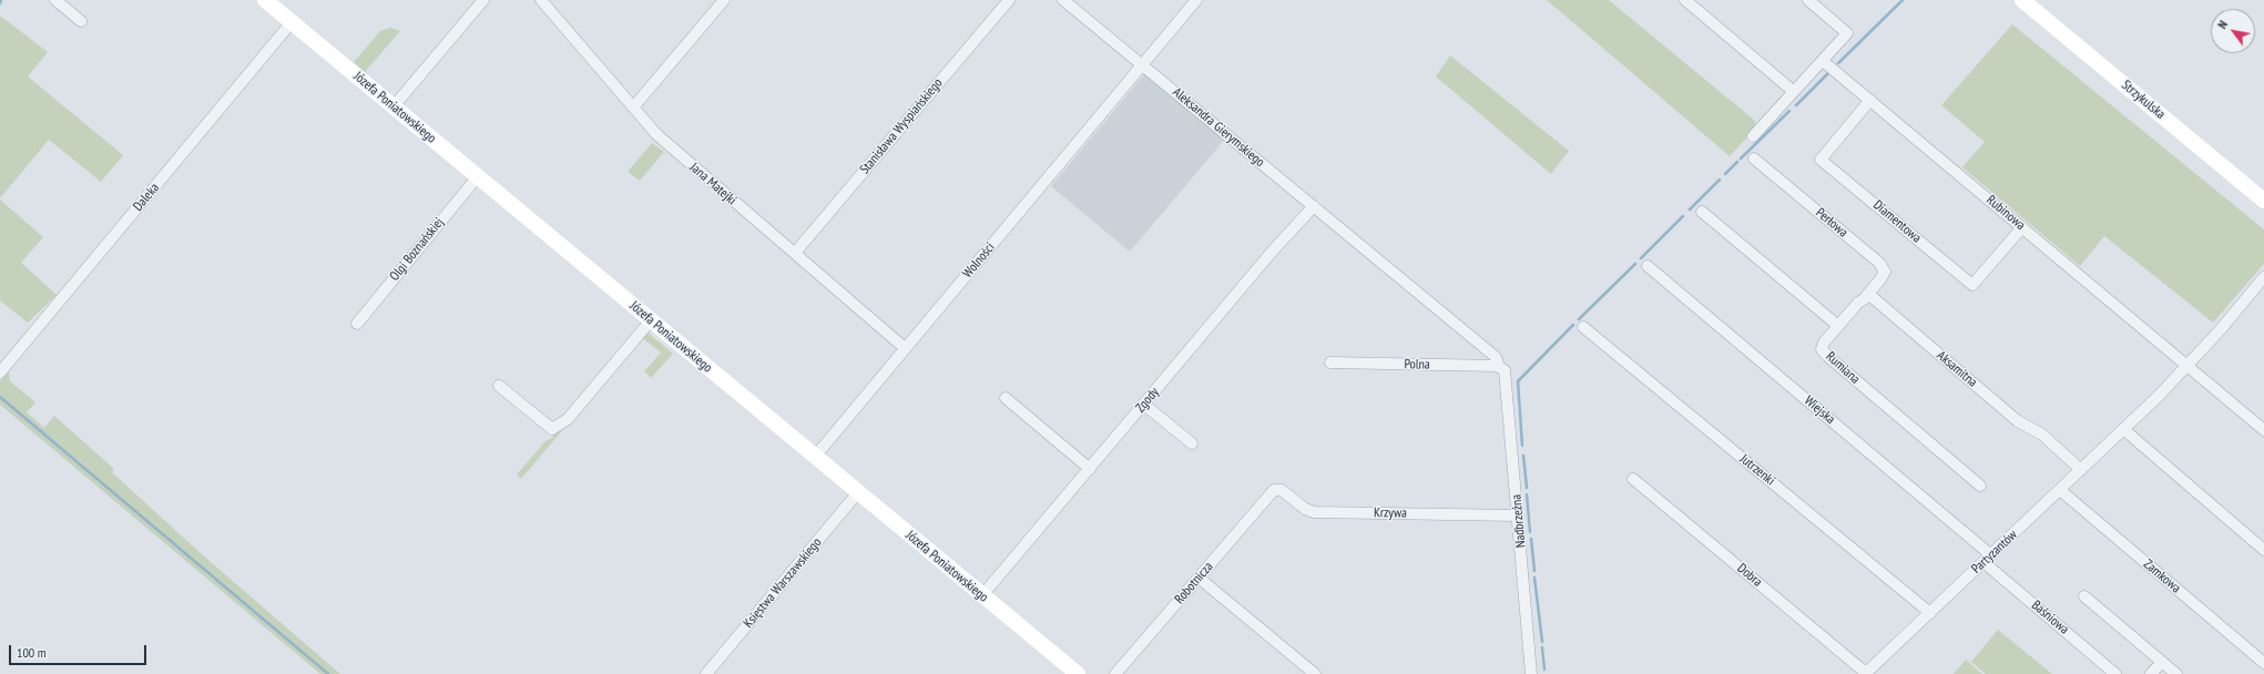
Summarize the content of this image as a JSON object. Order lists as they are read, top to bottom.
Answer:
{
  "streets": {
    "street": [
      "Strzykulska",
      "Józefa Poniatowskiego",
      "Stanisława Wyspiańskiego",
      "Aleksandra Gierymskiego",
      "Jana Matejki",
      "Daleka",
      "Rubinowa",
      "Diamentowa",
      "Perłowa",
      "Olgi Boznańskiej",
      "Wolności",
      "Polna",
      "Rumiana",
      "Aksamitna",
      "Zgody",
      "Wiejska",
      "Jutrzenki",
      "Krzywa",
      "Nadbrzeżna",
      "Partyzantów",
      "Dobra",
      "Zamkowa",
      "Księstwa Warszawskiego",
      "Robotnicza",
      "Baśniowa"
    ]
  },
  "crossings": [
    ["Józefa Poniatowskiego", "Daleka"],
    ["Józefa Poniatowskiego", "Olgi Boznańskiej"],
    ["Józefa Poniatowskiego", "Wolności"],
    ["Józefa Poniatowskiego", "Zgody"],
    ["Józefa Poniatowskiego", "Księstwa Warszawskiego"],
    ["Stanisława Wyspiańskiego", "Jana Matejki"],
    ["Aleksandra Gierymskiego", "Wolności"],
    ["Aleksandra Gierymskiego", "Polna"],
    ["Aleksandra Gierymskiego", "Zgody"],
    ["Aleksandra Gierymskiego", "Nadbrzeżna"],
    ["Jana Matejki", "Wolności"],
    ["Rubinowa", "Diamentowa"],
    ["Rubinowa", "Partyzantów"],
    ["Perłowa", "Aksamitna"],
    ["Polna", "Nadbrzeżna"],
    ["Aksamitna", "Partyzantów"],
    ["Wiejska", "Partyzantów"],
    ["Wiejska", "Baśniowa"],
    ["Jutrzenki", "Partyzantów"],
    ["Krzywa", "Nadbrzeżna"],
    ["Krzywa", "Robotnicza"],
    ["Partyzantów", "Dobra"],
    ["Partyzantów", "Zamkowa"],
    ["Partyzantów", "Baśniowa"]
  ],
  "scale_bar": "100 m",
  "north": "top left"
}
